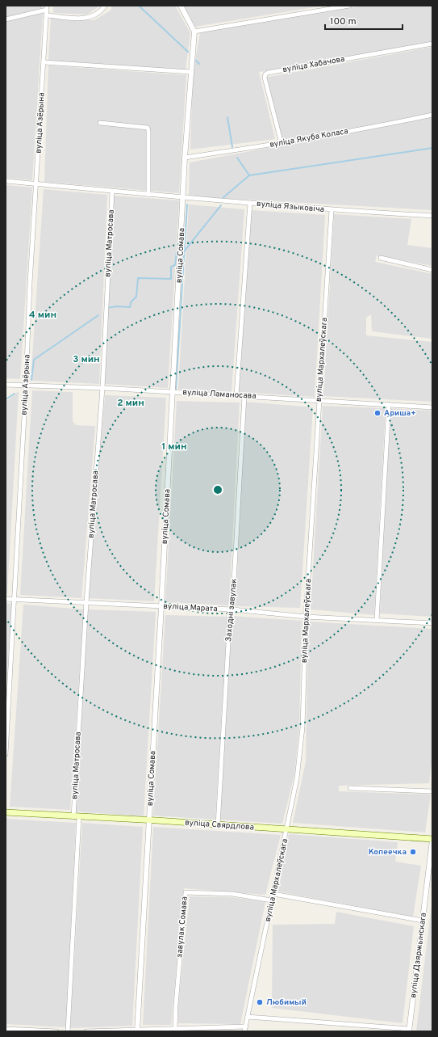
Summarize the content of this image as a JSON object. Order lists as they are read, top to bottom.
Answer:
{
  "streets": {
    "main road": ["вуліца Свярдлова"],
    "street": [
      "вуліца Хабачова",
      "вуліца Азёрына",
      "вуліца Якуба Коласа",
      "вуліца Языковіча",
      "вуліца Матросава",
      "вуліца Сомава",
      "вуліца Мархалеўскага",
      "вуліца Ламаносава",
      "вуліца Марата",
      "Заходні завулак",
      "завулак Сомава",
      "вуліца Дзяржынскага"
    ]
  },
  "crossings": [
    ["вуліца Хабачова", "вуліца Якуба Коласа"],
    ["вуліца Азёрына", "вуліца Языковіча"],
    ["вуліца Азёрына", "вуліца Ламаносава"],
    ["вуліца Азёрына", "вуліца Марата"],
    ["вуліца Якуба Коласа", "вуліца Сомава"],
    ["вуліца Языковіча", "вуліца Матросава"],
    ["вуліца Языковіча", "вуліца Сомава"],
    ["вуліца Языковіча", "вуліца Мархалеўскага"],
    ["вуліца Матросава", "вуліца Ламаносава"],
    ["вуліца Матросава", "вуліца Марата"],
    ["вуліца Матросава", "вуліца Свярдлова"],
    ["вуліца Сомава", "вуліца Ламаносава"],
    ["вуліца Сомава", "вуліца Марата"],
    ["вуліца Сомава", "вуліца Свярдлова"],
    ["вуліца Мархалеўскага", "вуліца Ламаносава"],
    ["вуліца Мархалеўскага", "вуліца Марата"],
    ["вуліца Мархалеўскага", "вуліца Свярдлова"],
    ["вуліца Мархалеўскага", "завулак Сомава"],
    ["вуліца Ламаносава", "Заходні завулак"],
    ["вуліца Марата", "Заходні завулак"],
    ["Заходні завулак", "вуліца Свярдлова"],
    ["вуліца Свярдлова", "вуліца Дзяржынскага"]
  ],
  "places": ["Ариша+", "Копеечка", "Любимый"],
  "scale_bar": "100 m",
  "rings": [
    "4 мин",
    "3 мин",
    "2 мин",
    "1 мин"
  ]
}
